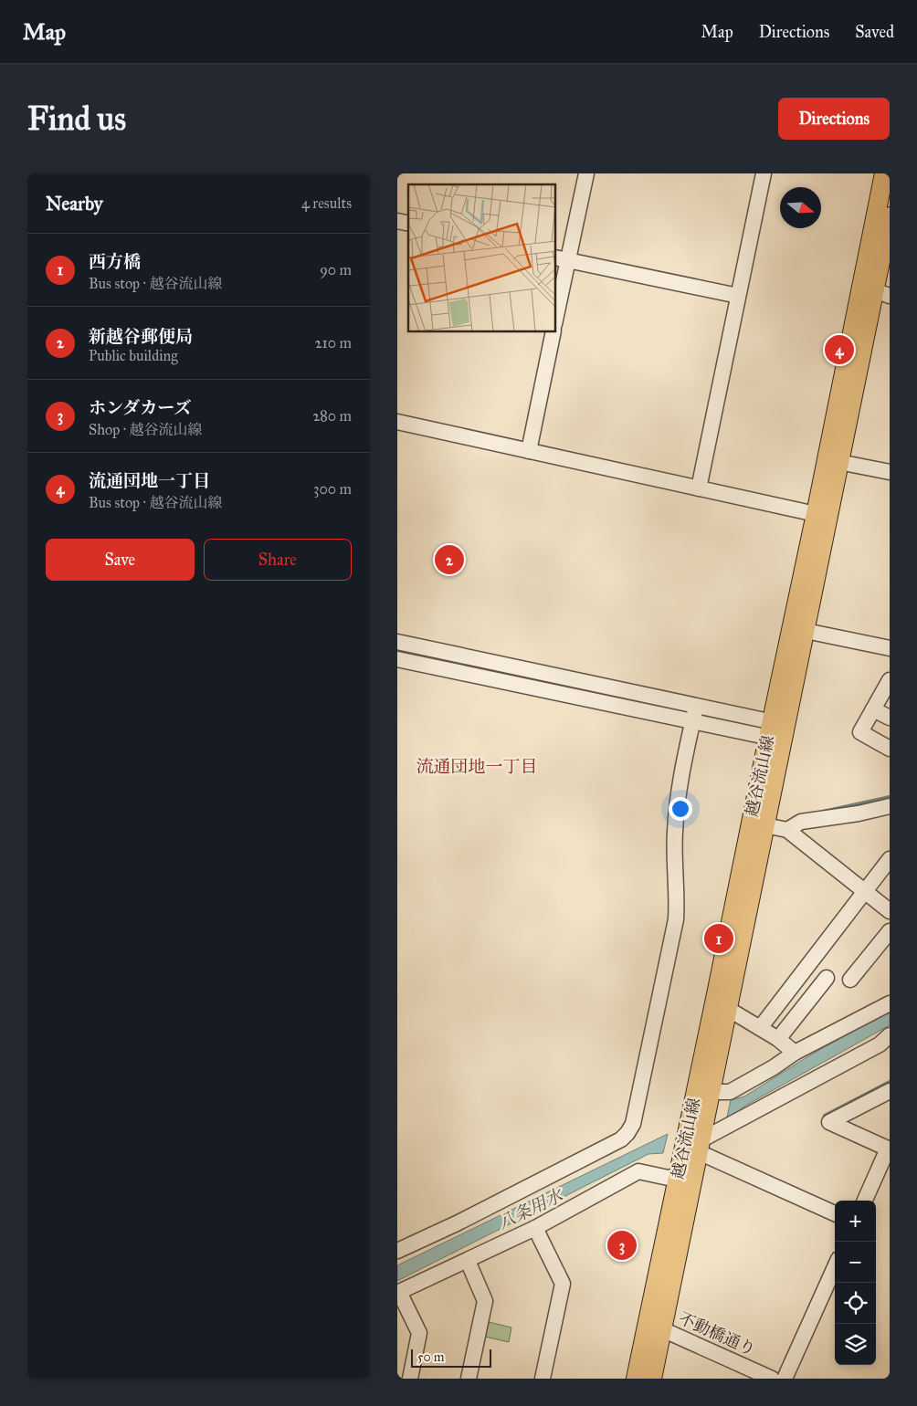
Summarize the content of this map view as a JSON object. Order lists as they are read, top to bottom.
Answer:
{
  "streets": {
    "main road": ["越谷流山線"],
    "street": ["不動橋通り"]
  },
  "crossings": [
    ["越谷流山線", "不動橋通り"]
  ],
  "districts": ["流通団地一丁目"],
  "water": ["八条用水"],
  "scale_bar": "50 m",
  "north": "right",
  "page": {
    "header": "Map",
    "nav": ["Map", "Directions", "Saved"],
    "buttons": [
      "Directions",
      ["Save", "Share"]
    ],
    "title": "Find us",
    "heading": ["Nearby", "4 results"],
    "list": [
      {
        "mark": "1",
        "name": "西方橋",
        "note": "Bus stop · 越谷流山線",
        "value": "90 m"
      },
      {
        "mark": "2",
        "name": "新越谷郵便局",
        "note": "Public building",
        "value": "210 m"
      },
      {
        "mark": "3",
        "name": "ホンダカーズ",
        "note": "Shop · 越谷流山線",
        "value": "280 m"
      },
      {
        "mark": "4",
        "name": "流通団地一丁目",
        "note": "Bus stop · 越谷流山線",
        "value": "300 m"
      }
    ],
    "pins": [
      "4",
      "2",
      "1",
      "3"
    ],
    "map_buttons": ["+", "−"],
    "scale": "50 m"
  }
}
